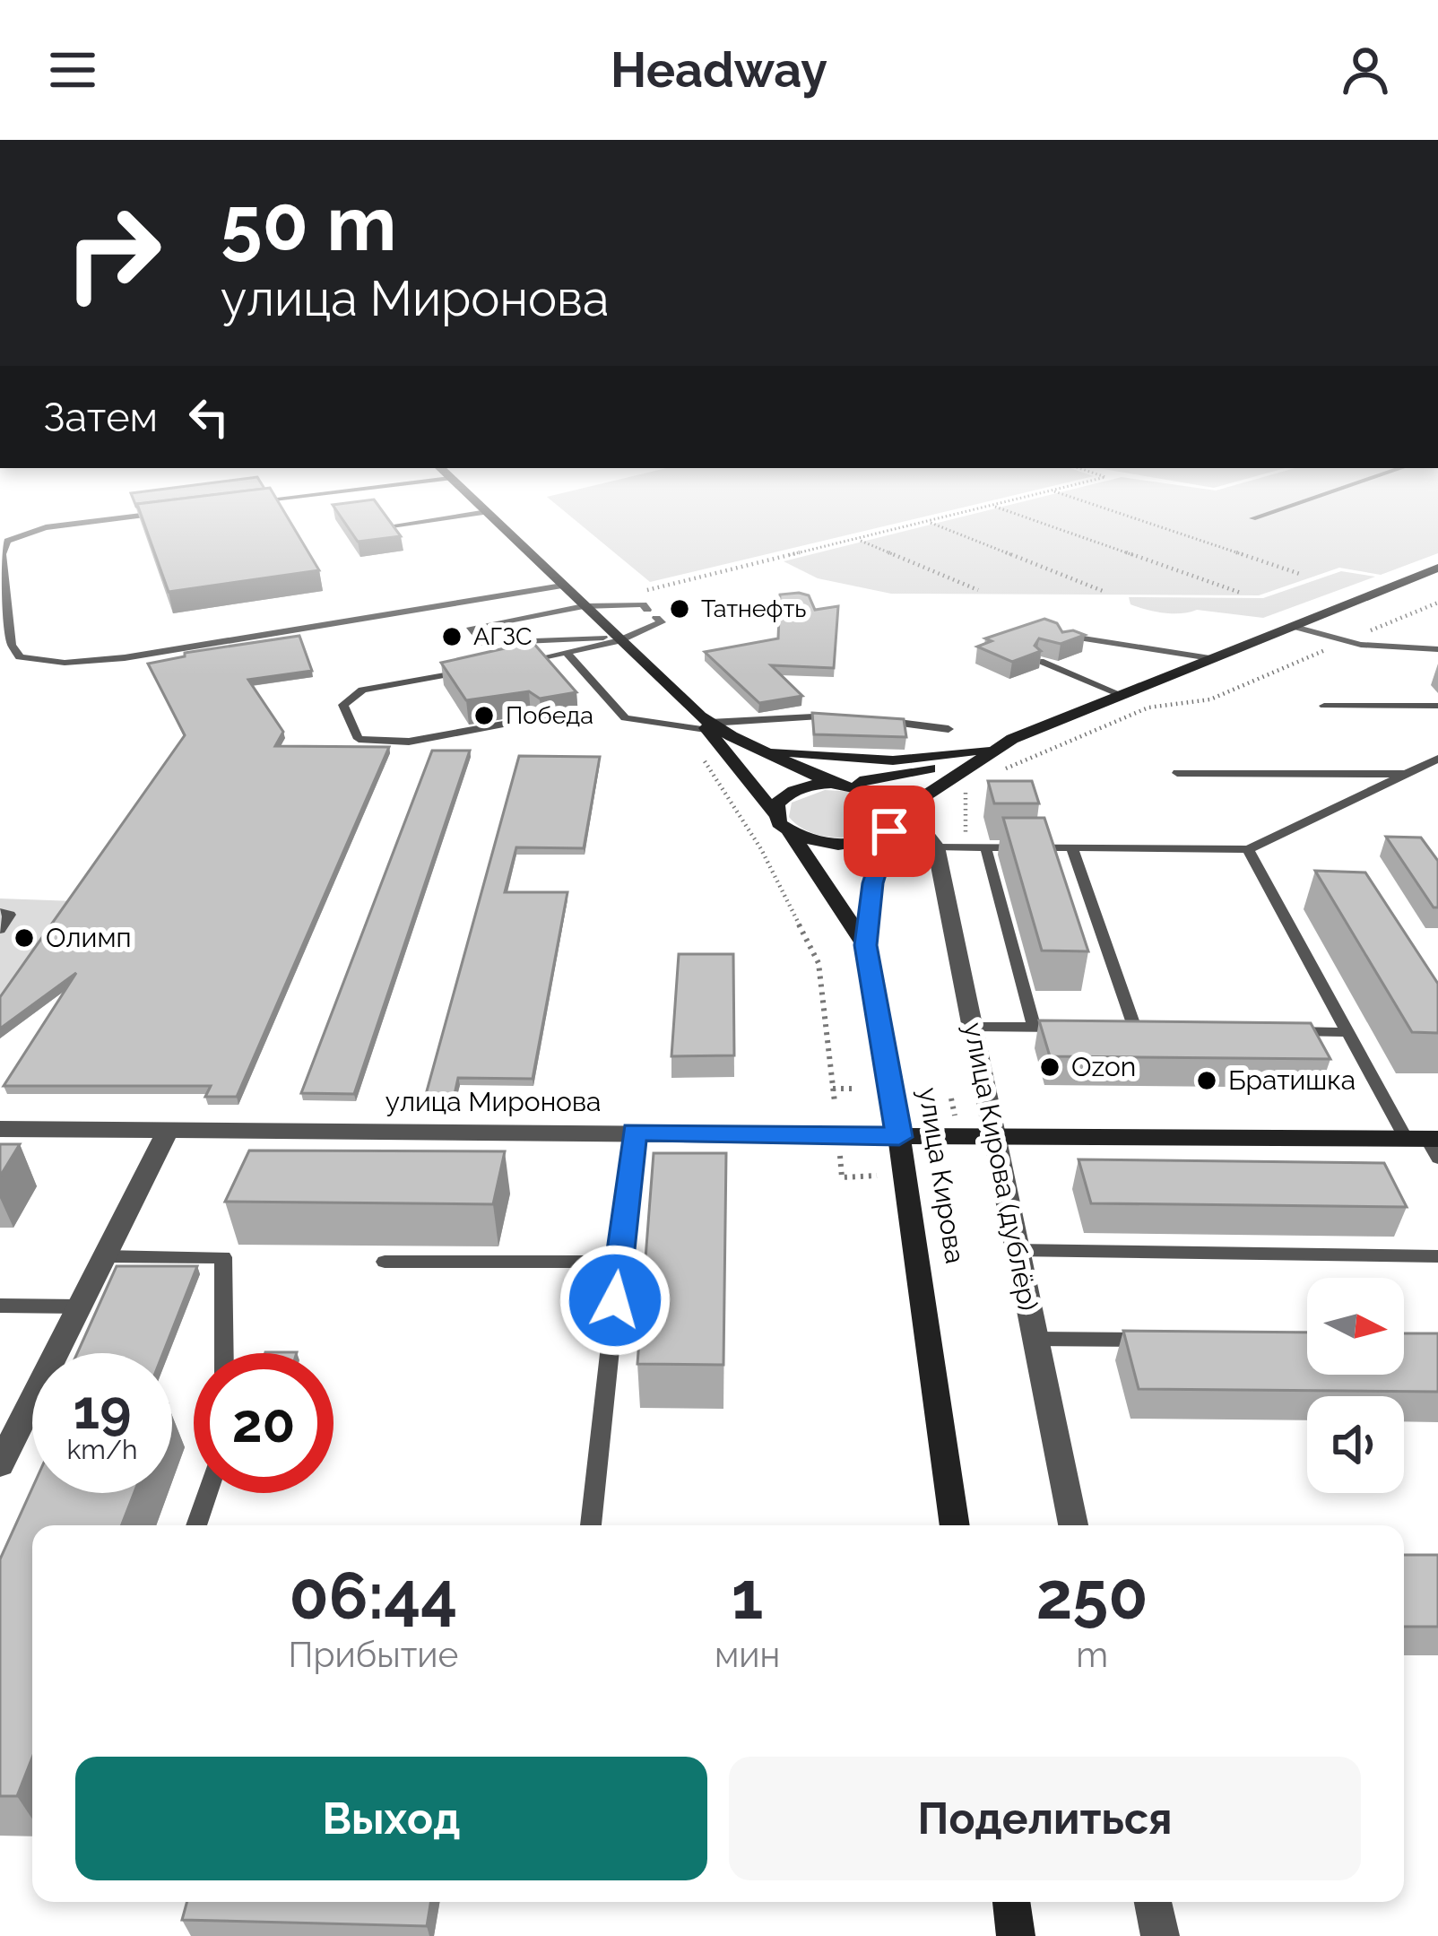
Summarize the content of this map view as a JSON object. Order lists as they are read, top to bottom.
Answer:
{
  "streets": {
    "main road": ["улица Миронова", "улица Кирова"],
    "street": ["улица Кирова (дублёр)"]
  },
  "crossings": [
    ["улица Миронова", "улица Кирова (дублёр)"],
    ["улица Миронова", "улица Кирова"]
  ],
  "places": [
    "Татнефть",
    "АГЗС",
    "Победа",
    "Олимп",
    "Ozon",
    "Братишка"
  ],
  "north": "right",
  "page": {
    "header": "Headway",
    "turn": ["50 m", "улица Миронова"],
    "then": "Затем",
    "speed": "19 km/h",
    "limit": "20",
    "eta": [
      "06:44",
      "Прибытие",
      "1",
      "мин",
      "250",
      "m"
    ],
    "buttons": ["Выход", "Поделиться"]
  }
}
